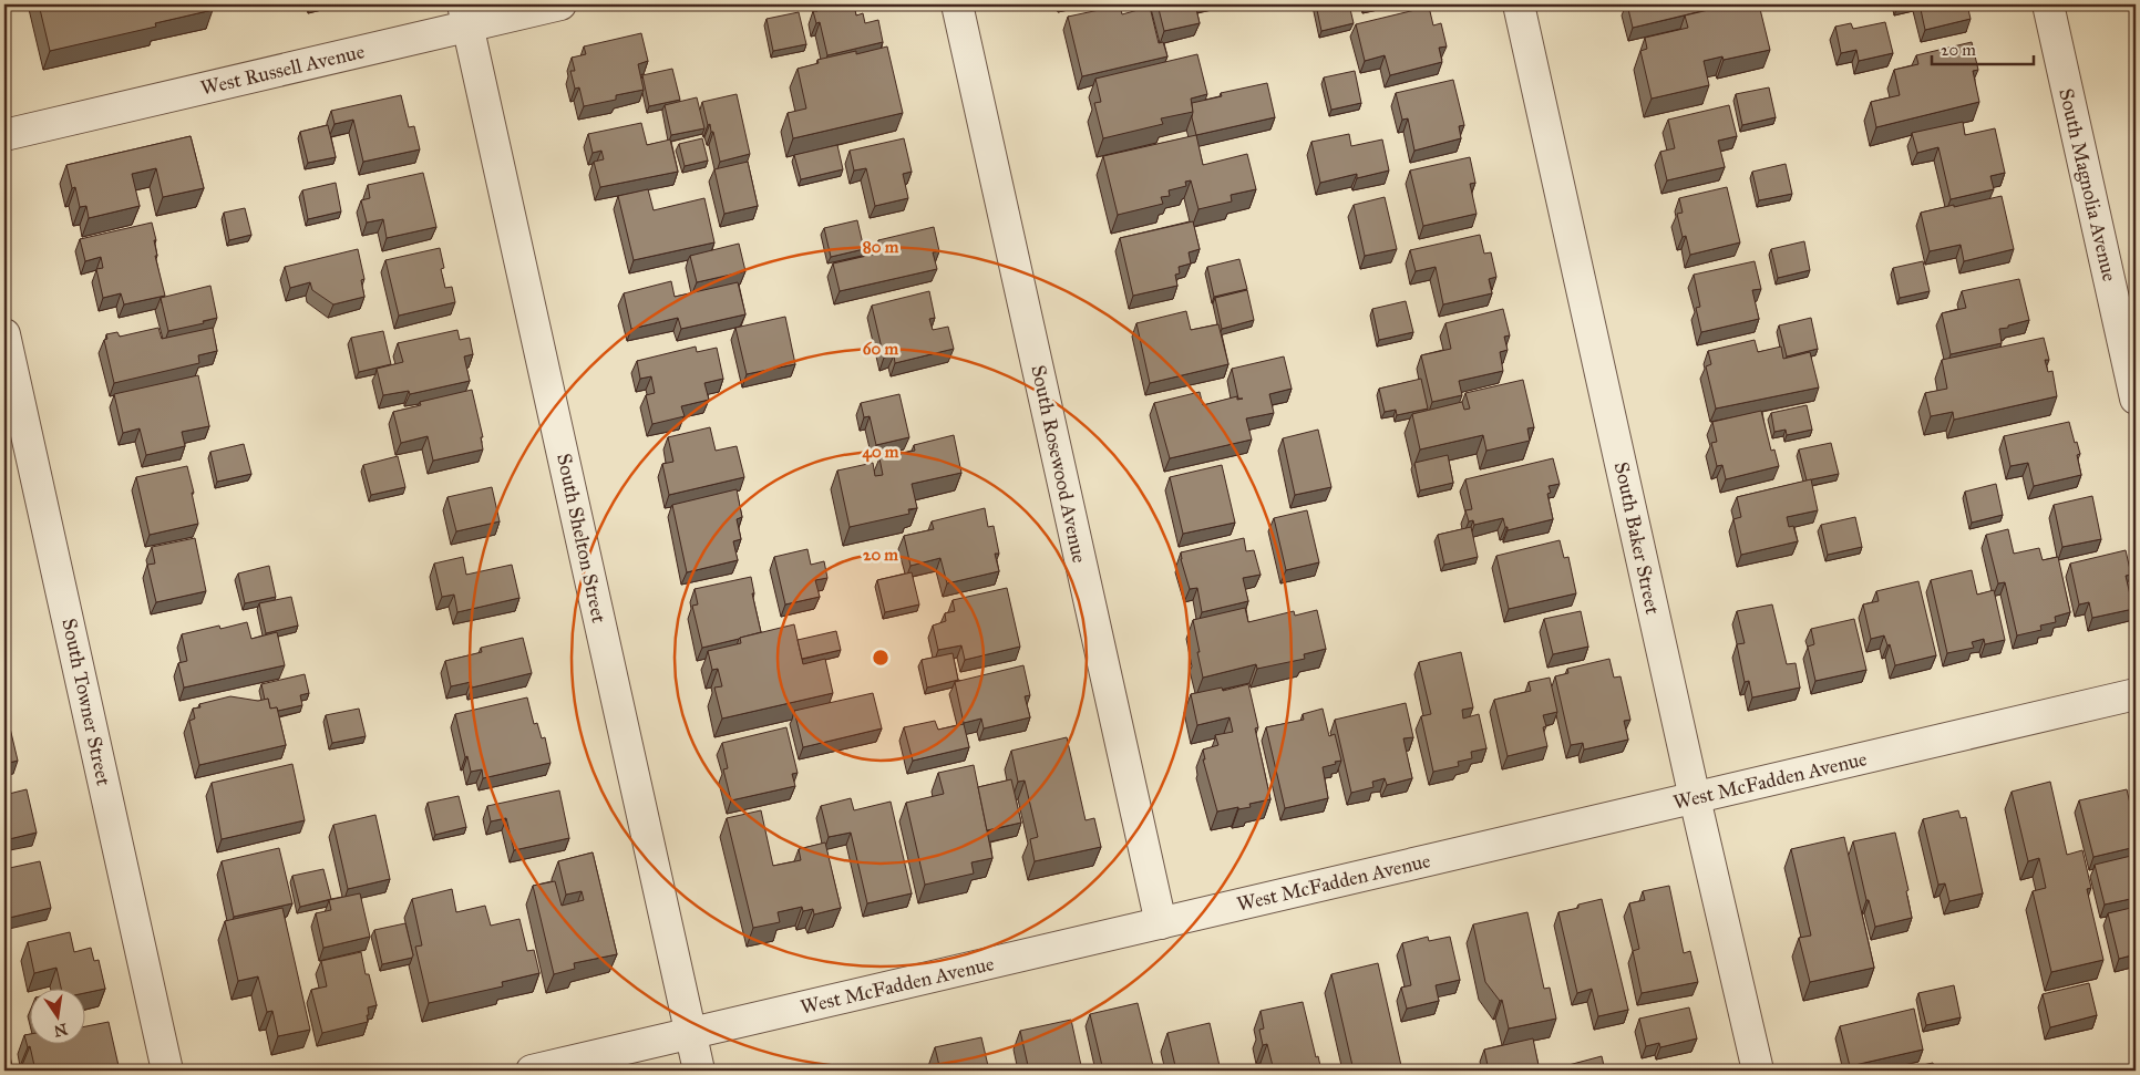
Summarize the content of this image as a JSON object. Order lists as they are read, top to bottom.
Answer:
{
  "streets": {
    "street": [
      "West Russell Avenue",
      "South Magnolia Avenue",
      "South Rosewood Avenue",
      "South Shelton Street",
      "South Baker Street",
      "South Towner Street",
      "West McFadden Avenue"
    ]
  },
  "crossings": [
    ["West Russell Avenue", "South Shelton Street"],
    ["South Rosewood Avenue", "West McFadden Avenue"],
    ["South Shelton Street", "West McFadden Avenue"],
    ["South Baker Street", "West McFadden Avenue"]
  ],
  "scale_bar": "20 m",
  "north": "bottom",
  "rings": [
    "80 m",
    "60 m",
    "40 m",
    "20 m"
  ]
}
